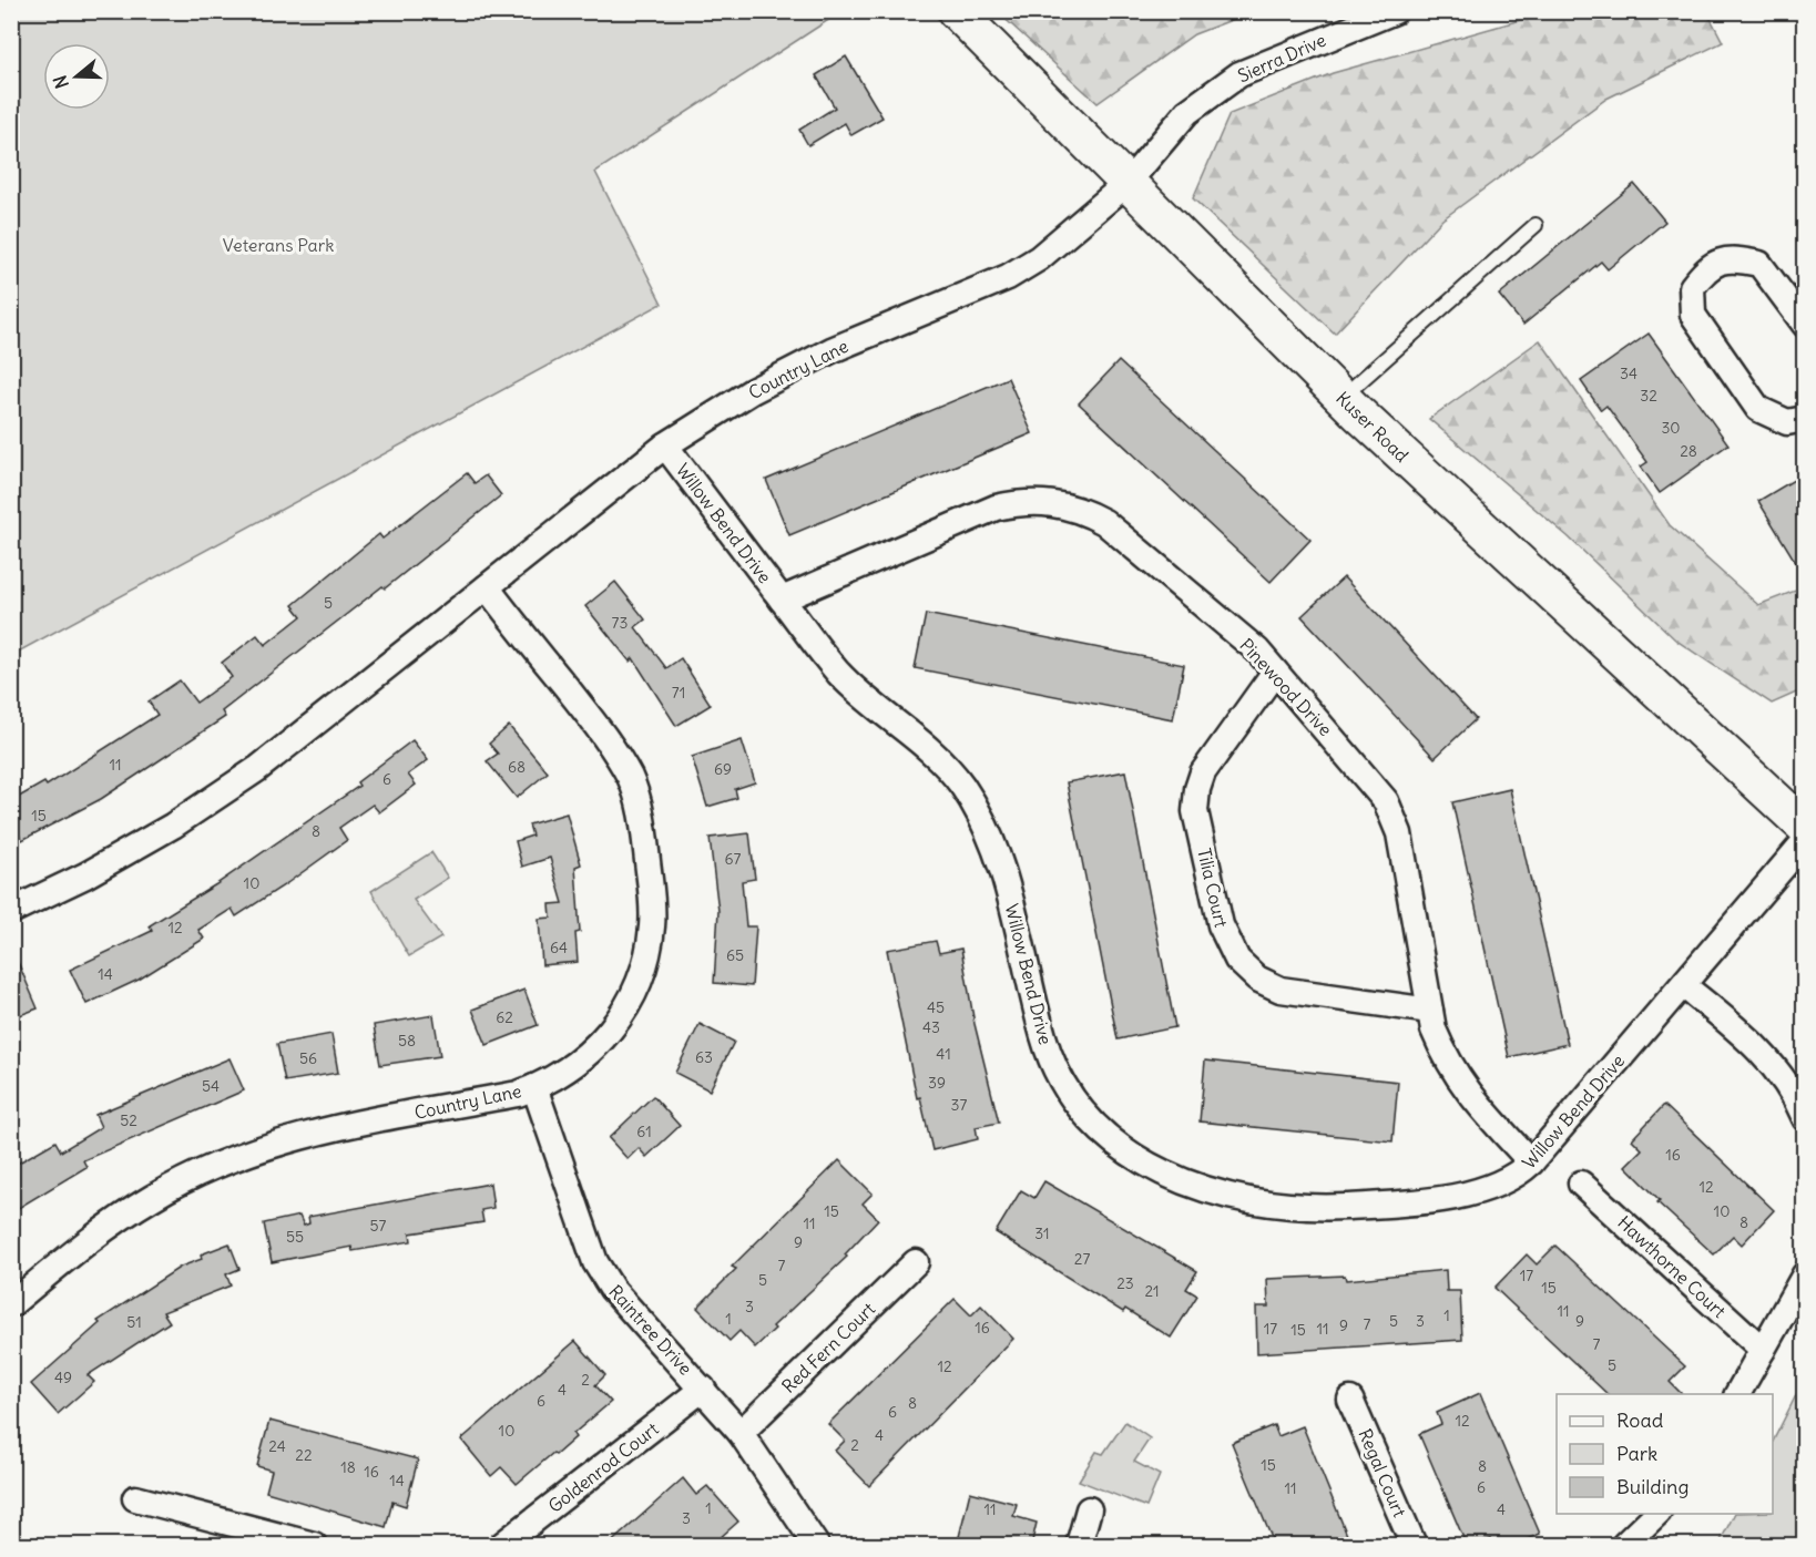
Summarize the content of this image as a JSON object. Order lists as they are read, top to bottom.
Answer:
{
  "streets": {
    "street": [
      "Sierra Drive",
      "Country Lane",
      "Kuser Road",
      "Willow Bend Drive",
      "Pinewood Drive",
      "Tilia Court",
      "Hawthorne Court",
      "Raintree Drive",
      "Red Fern Court",
      "Goldenrod Court",
      "Regal Court"
    ]
  },
  "crossings": [
    ["Sierra Drive", "Country Lane"],
    ["Sierra Drive", "Kuser Road"],
    ["Country Lane", "Kuser Road"],
    ["Country Lane", "Willow Bend Drive"],
    ["Country Lane", "Raintree Drive"],
    ["Willow Bend Drive", "Pinewood Drive"],
    ["Pinewood Drive", "Tilia Court"],
    ["Raintree Drive", "Red Fern Court"],
    ["Raintree Drive", "Goldenrod Court"]
  ],
  "parks": ["Veterans Park"],
  "house_numbers": [
    "34",
    "32",
    "30",
    "28",
    "5",
    "73",
    "71",
    "11",
    "68",
    "69",
    "6",
    "15",
    "8",
    "67",
    "10",
    "12",
    "64",
    "65",
    "14",
    "45",
    "62",
    "43",
    "58",
    "41",
    "63",
    "56",
    "39",
    "54",
    "37",
    "52",
    "61",
    "16",
    "12",
    "15",
    "10",
    "8",
    "11",
    "57",
    "31",
    "55",
    "9",
    "27",
    "7",
    "17",
    "5",
    "23",
    "15",
    "21",
    "3",
    "11",
    "1",
    "1",
    "5",
    "3",
    "9",
    "51",
    "7",
    "9",
    "16",
    "17",
    "11",
    "15",
    "7",
    "5",
    "12",
    "49",
    "2",
    "4",
    "6",
    "8",
    "6",
    "12",
    "10",
    "4",
    "2",
    "24",
    "22",
    "15",
    "8",
    "18",
    "16",
    "14",
    "6",
    "11",
    "1",
    "11",
    "4",
    "3"
  ],
  "legend": ["Road", "Park", "Building"],
  "north": "left"
}
